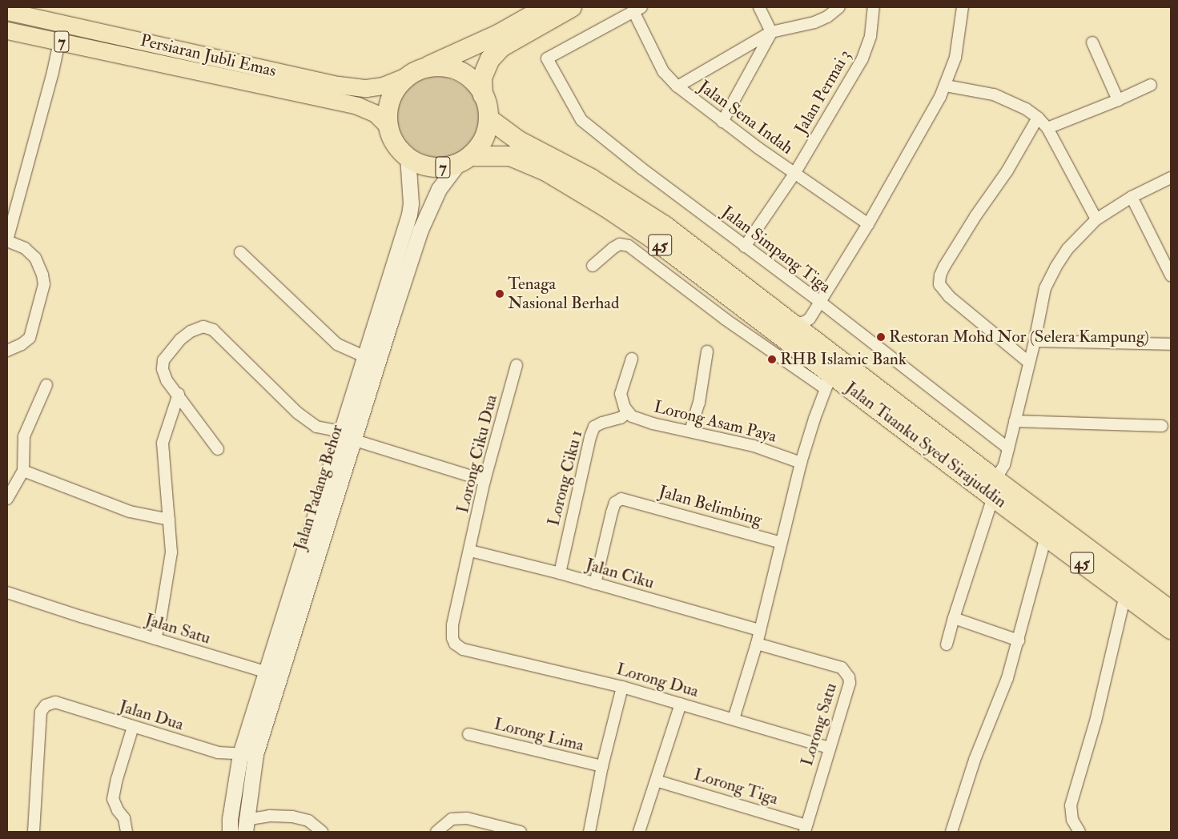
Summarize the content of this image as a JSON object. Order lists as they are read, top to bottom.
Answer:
{
  "streets": {
    "highway": ["7", "45", "Jalan Tuanku Syed Sirajuddin"],
    "main road": ["Persiaran Jubli Emas", "Jalan Padang Behor"],
    "street": [
      "Jalan Permai 3",
      "Jalan Sena Indah",
      "Jalan Simpang Tiga",
      "Lorong Asam Paya",
      "Lorong Ciku Dua",
      "Lorong Ciku 1",
      "Jalan Belimbing",
      "Jalan Ciku",
      "Jalan Satu",
      "Lorong Dua",
      "Jalan Dua",
      "Lorong Satu",
      "Lorong Lima",
      "Lorong Tiga"
    ]
  },
  "crossings": [
    ["7", "Persiaran Jubli Emas"],
    ["7", "Jalan Tuanku Syed Sirajuddin"],
    ["7", "Jalan Padang Behor"],
    ["Persiaran Jubli Emas", "Jalan Tuanku Syed Sirajuddin"],
    ["Persiaran Jubli Emas", "Jalan Padang Behor"],
    ["Jalan Permai 3", "Jalan Sena Indah"],
    ["Jalan Permai 3", "Jalan Simpang Tiga"],
    ["Jalan Sena Indah", "Jalan Simpang Tiga"],
    ["Lorong Asam Paya", "Lorong Ciku 1"],
    ["Jalan Tuanku Syed Sirajuddin", "Jalan Padang Behor"],
    ["Lorong Ciku Dua", "Jalan Ciku"],
    ["Lorong Ciku Dua", "Lorong Dua"],
    ["Lorong Ciku 1", "Jalan Ciku"],
    ["Jalan Padang Behor", "Jalan Satu"],
    ["Jalan Padang Behor", "Jalan Dua"],
    ["Jalan Belimbing", "Jalan Ciku"],
    ["Lorong Dua", "Lorong Satu"],
    ["Lorong Satu", "Lorong Tiga"]
  ],
  "places": ["Tenaga Nasional Berhad", "Restoran Mohd Nor (Selera Kampung)", "RHB Islamic Bank"]
}
